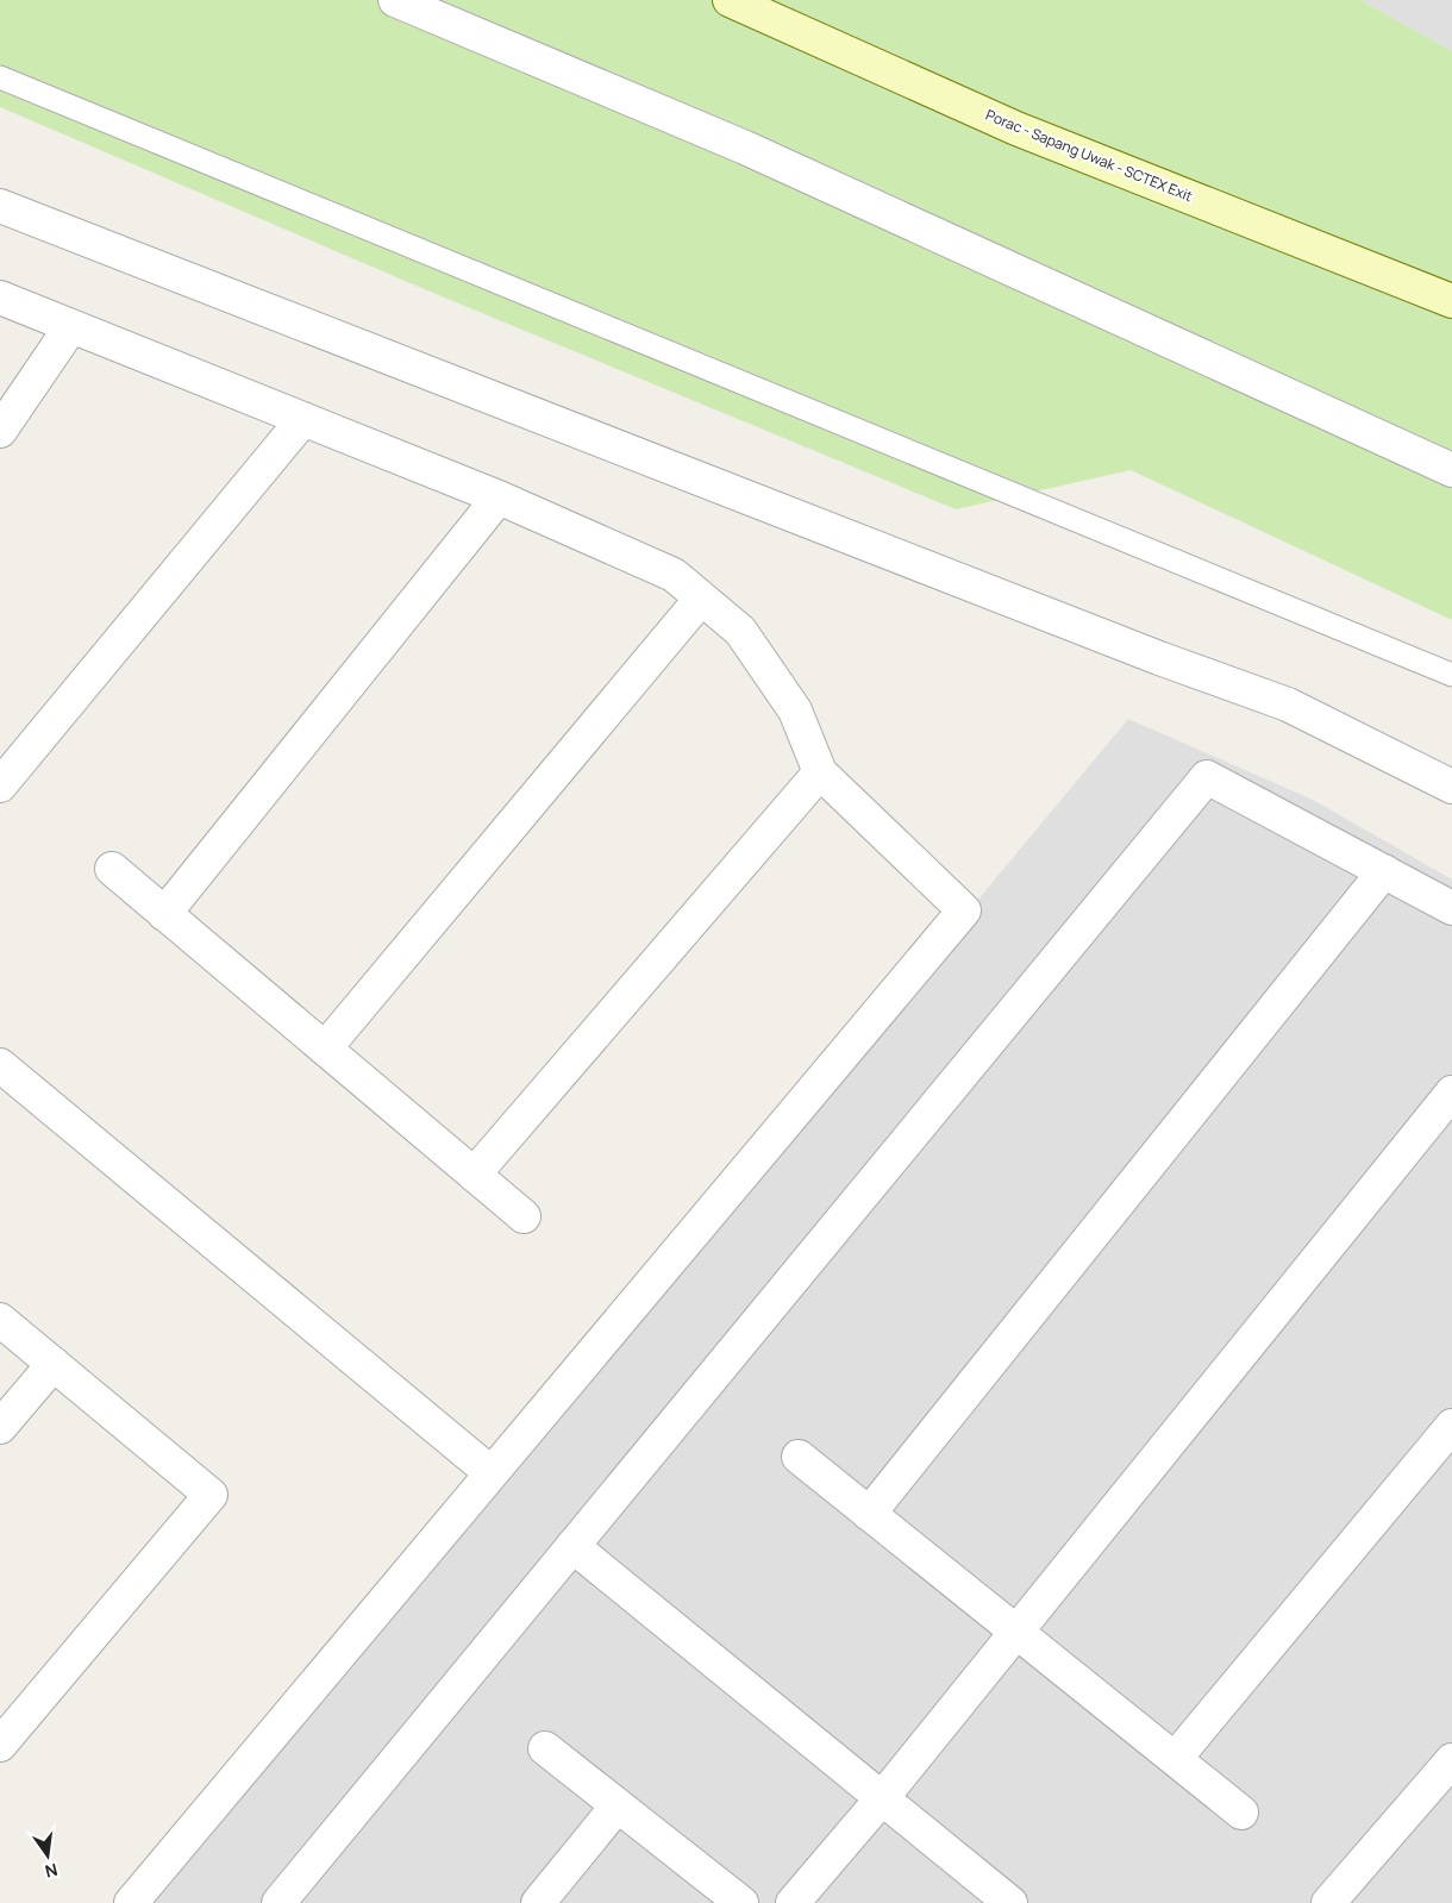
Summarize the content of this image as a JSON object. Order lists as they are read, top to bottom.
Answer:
{
  "streets": {
    "main road": ["Porac - Sapang Uwak - SCTEX Exit"]
  },
  "north": "bottom"
}
